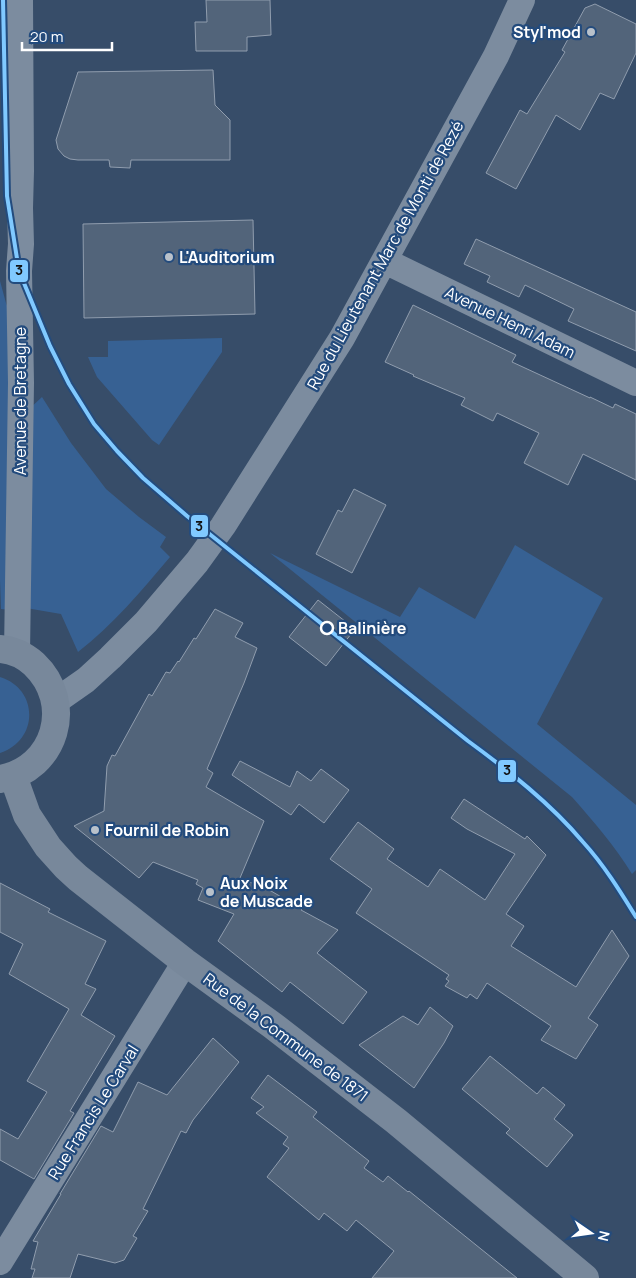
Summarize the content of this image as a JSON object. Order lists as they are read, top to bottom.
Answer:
{
  "streets": {
    "street": [
      "Rue du Lieutenant Marc de Monti de Rezé",
      "Avenue Henri Adam",
      "Avenue de Bretagne",
      "Rue de la Commune de 1871",
      "Rue Francis Le Carval"
    ]
  },
  "crossings": [
    ["Rue du Lieutenant Marc de Monti de Rezé", "Avenue Henri Adam"],
    ["Rue de la Commune de 1871", "Rue Francis Le Carval"]
  ],
  "places": [
    "Styl'mod",
    "L'Auditorium",
    "Balinière",
    "Fournil de Robin",
    "Aux Noix de Muscade"
  ],
  "lines": ["transit line 3"],
  "scale_bar": "20 m",
  "north": "right"
}
